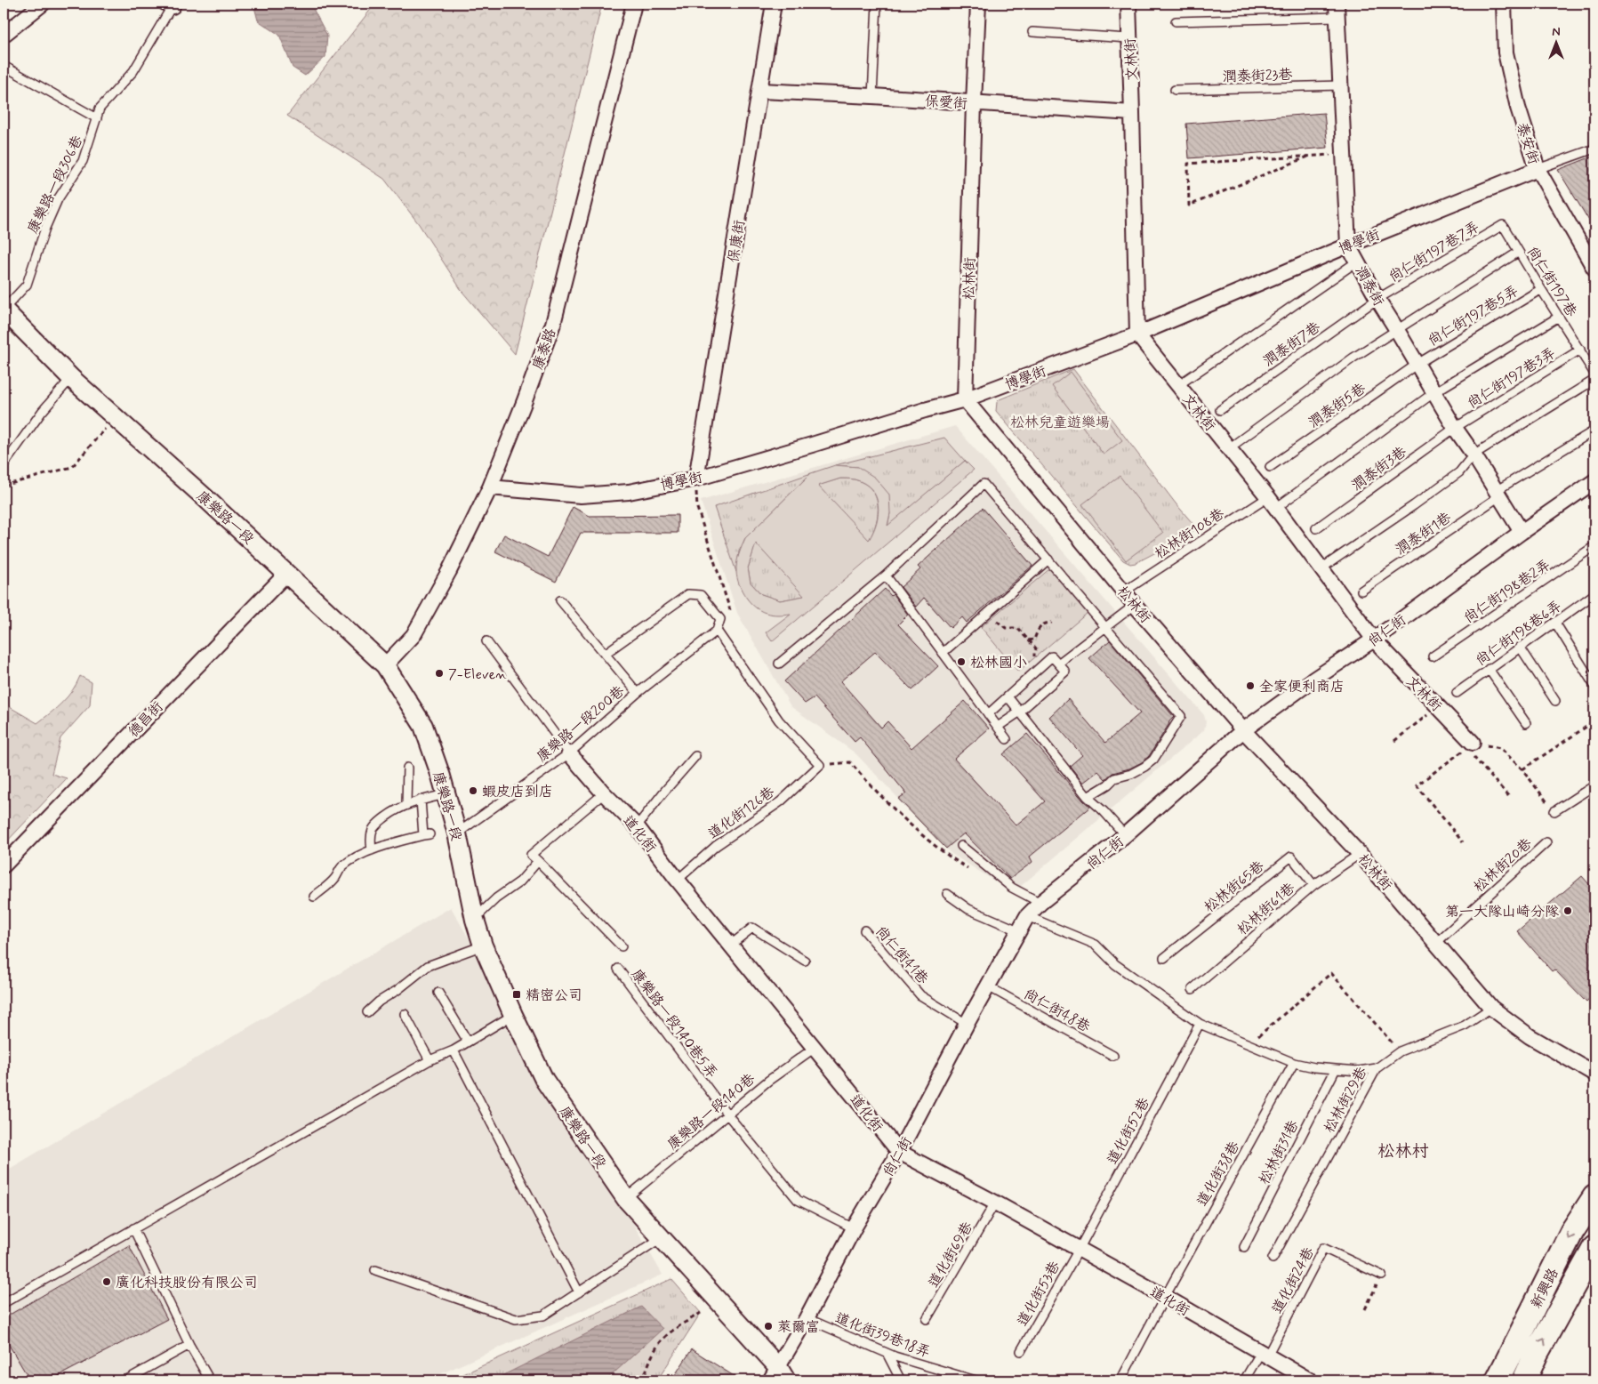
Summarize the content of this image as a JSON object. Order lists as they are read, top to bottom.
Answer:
{
  "streets": {
    "main road": ["新興路"],
    "street": [
      "文林街",
      "保愛街",
      "泰安街",
      "保康街",
      "博學街",
      "松林街",
      "潤泰街",
      "康泰路",
      "康樂路一段",
      "尚仁街",
      "德昌街",
      "道化街"
    ],
    "lane": [
      "潤泰街23巷",
      "康樂路一段306巷",
      "尚仁街197巷7弄",
      "尚仁街197巷",
      "尚仁街197巷5弄",
      "潤泰街7巷",
      "尚仁街197巷3弄",
      "潤泰街5巷",
      "潤泰街3巷",
      "松林街108巷",
      "潤泰街1巷",
      "尚仁街198巷2弄",
      "尚仁街198巷6弄",
      "康樂路一段200巷",
      "道化街126巷",
      "松林街20巷",
      "松林街65巷",
      "松林街61巷",
      "尚仁街41巷",
      "尚仁街48巷",
      "康樂路一段140巷5弄",
      "松林街29巷",
      "康樂路一段140巷",
      "道化街52巷",
      "松林街31巷",
      "道化街38巷",
      "道化街69巷",
      "道化街24巷",
      "道化街53巷",
      "道化街39巷18弄"
    ]
  },
  "crossings": [
    ["文林街", "保愛街"],
    ["文林街", "博學街"],
    ["文林街", "松林街108巷"],
    ["文林街", "尚仁街"],
    ["潤泰街23巷", "潤泰街"],
    ["保愛街", "保康街"],
    ["保愛街", "松林街"],
    ["泰安街", "博學街"],
    ["康樂路一段306巷", "康樂路一段"],
    ["保康街", "博學街"],
    ["博學街", "松林街"],
    ["博學街", "潤泰街"],
    ["博學街", "康泰路"],
    ["尚仁街197巷7弄", "尚仁街197巷"],
    ["尚仁街197巷7弄", "潤泰街"],
    ["尚仁街197巷7弄", "潤泰街7巷"],
    ["松林街", "松林街108巷"],
    ["松林街", "尚仁街"],
    ["松林街", "松林街20巷"],
    ["松林街", "松林街61巷"],
    ["松林街", "松林街29巷"],
    ["尚仁街197巷", "尚仁街197巷5弄"],
    ["尚仁街197巷", "尚仁街197巷3弄"],
    ["尚仁街197巷", "松林街108巷"],
    ["潤泰街", "尚仁街197巷5弄"],
    ["潤泰街", "潤泰街7巷"],
    ["潤泰街", "尚仁街197巷3弄"],
    ["潤泰街", "潤泰街5巷"],
    ["潤泰街", "潤泰街3巷"],
    ["潤泰街", "松林街108巷"],
    ["潤泰街", "潤泰街1巷"],
    ["潤泰街", "尚仁街"],
    ["尚仁街197巷5弄", "潤泰街5巷"],
    ["康泰路", "康樂路一段"],
    ["尚仁街197巷3弄", "潤泰街3巷"],
    ["康樂路一段", "尚仁街"],
    ["康樂路一段", "德昌街"],
    ["康樂路一段", "康樂路一段200巷"],
    ["康樂路一段", "康樂路一段140巷"],
    ["尚仁街", "道化街"],
    ["尚仁街", "尚仁街41巷"],
    ["尚仁街", "尚仁街48巷"],
    ["尚仁街", "康樂路一段140巷5弄"],
    ["尚仁街", "道化街39巷18弄"],
    ["康樂路一段200巷", "道化街"],
    ["道化街126巷", "道化街"],
    ["道化街", "康樂路一段140巷"],
    ["道化街", "道化街52巷"],
    ["道化街", "道化街38巷"],
    ["道化街", "道化街69巷"],
    ["道化街", "道化街24巷"],
    ["道化街", "道化街53巷"],
    ["松林街65巷", "松林街61巷"],
    ["康樂路一段140巷5弄", "康樂路一段140巷"],
    ["道化街52巷", "道化街53巷"]
  ],
  "districts": ["松林村"],
  "parks": ["松林兒童遊樂場"],
  "places": {
    "other": [
      "松林國小",
      "7-Eleven",
      "全家便利商店",
      "蝦皮店到店",
      "第一大隊山崎分隊",
      "廣化科技股份有限公司",
      "萊爾富"
    ],
    "transit": ["精密公司"]
  },
  "north": "top"
}
